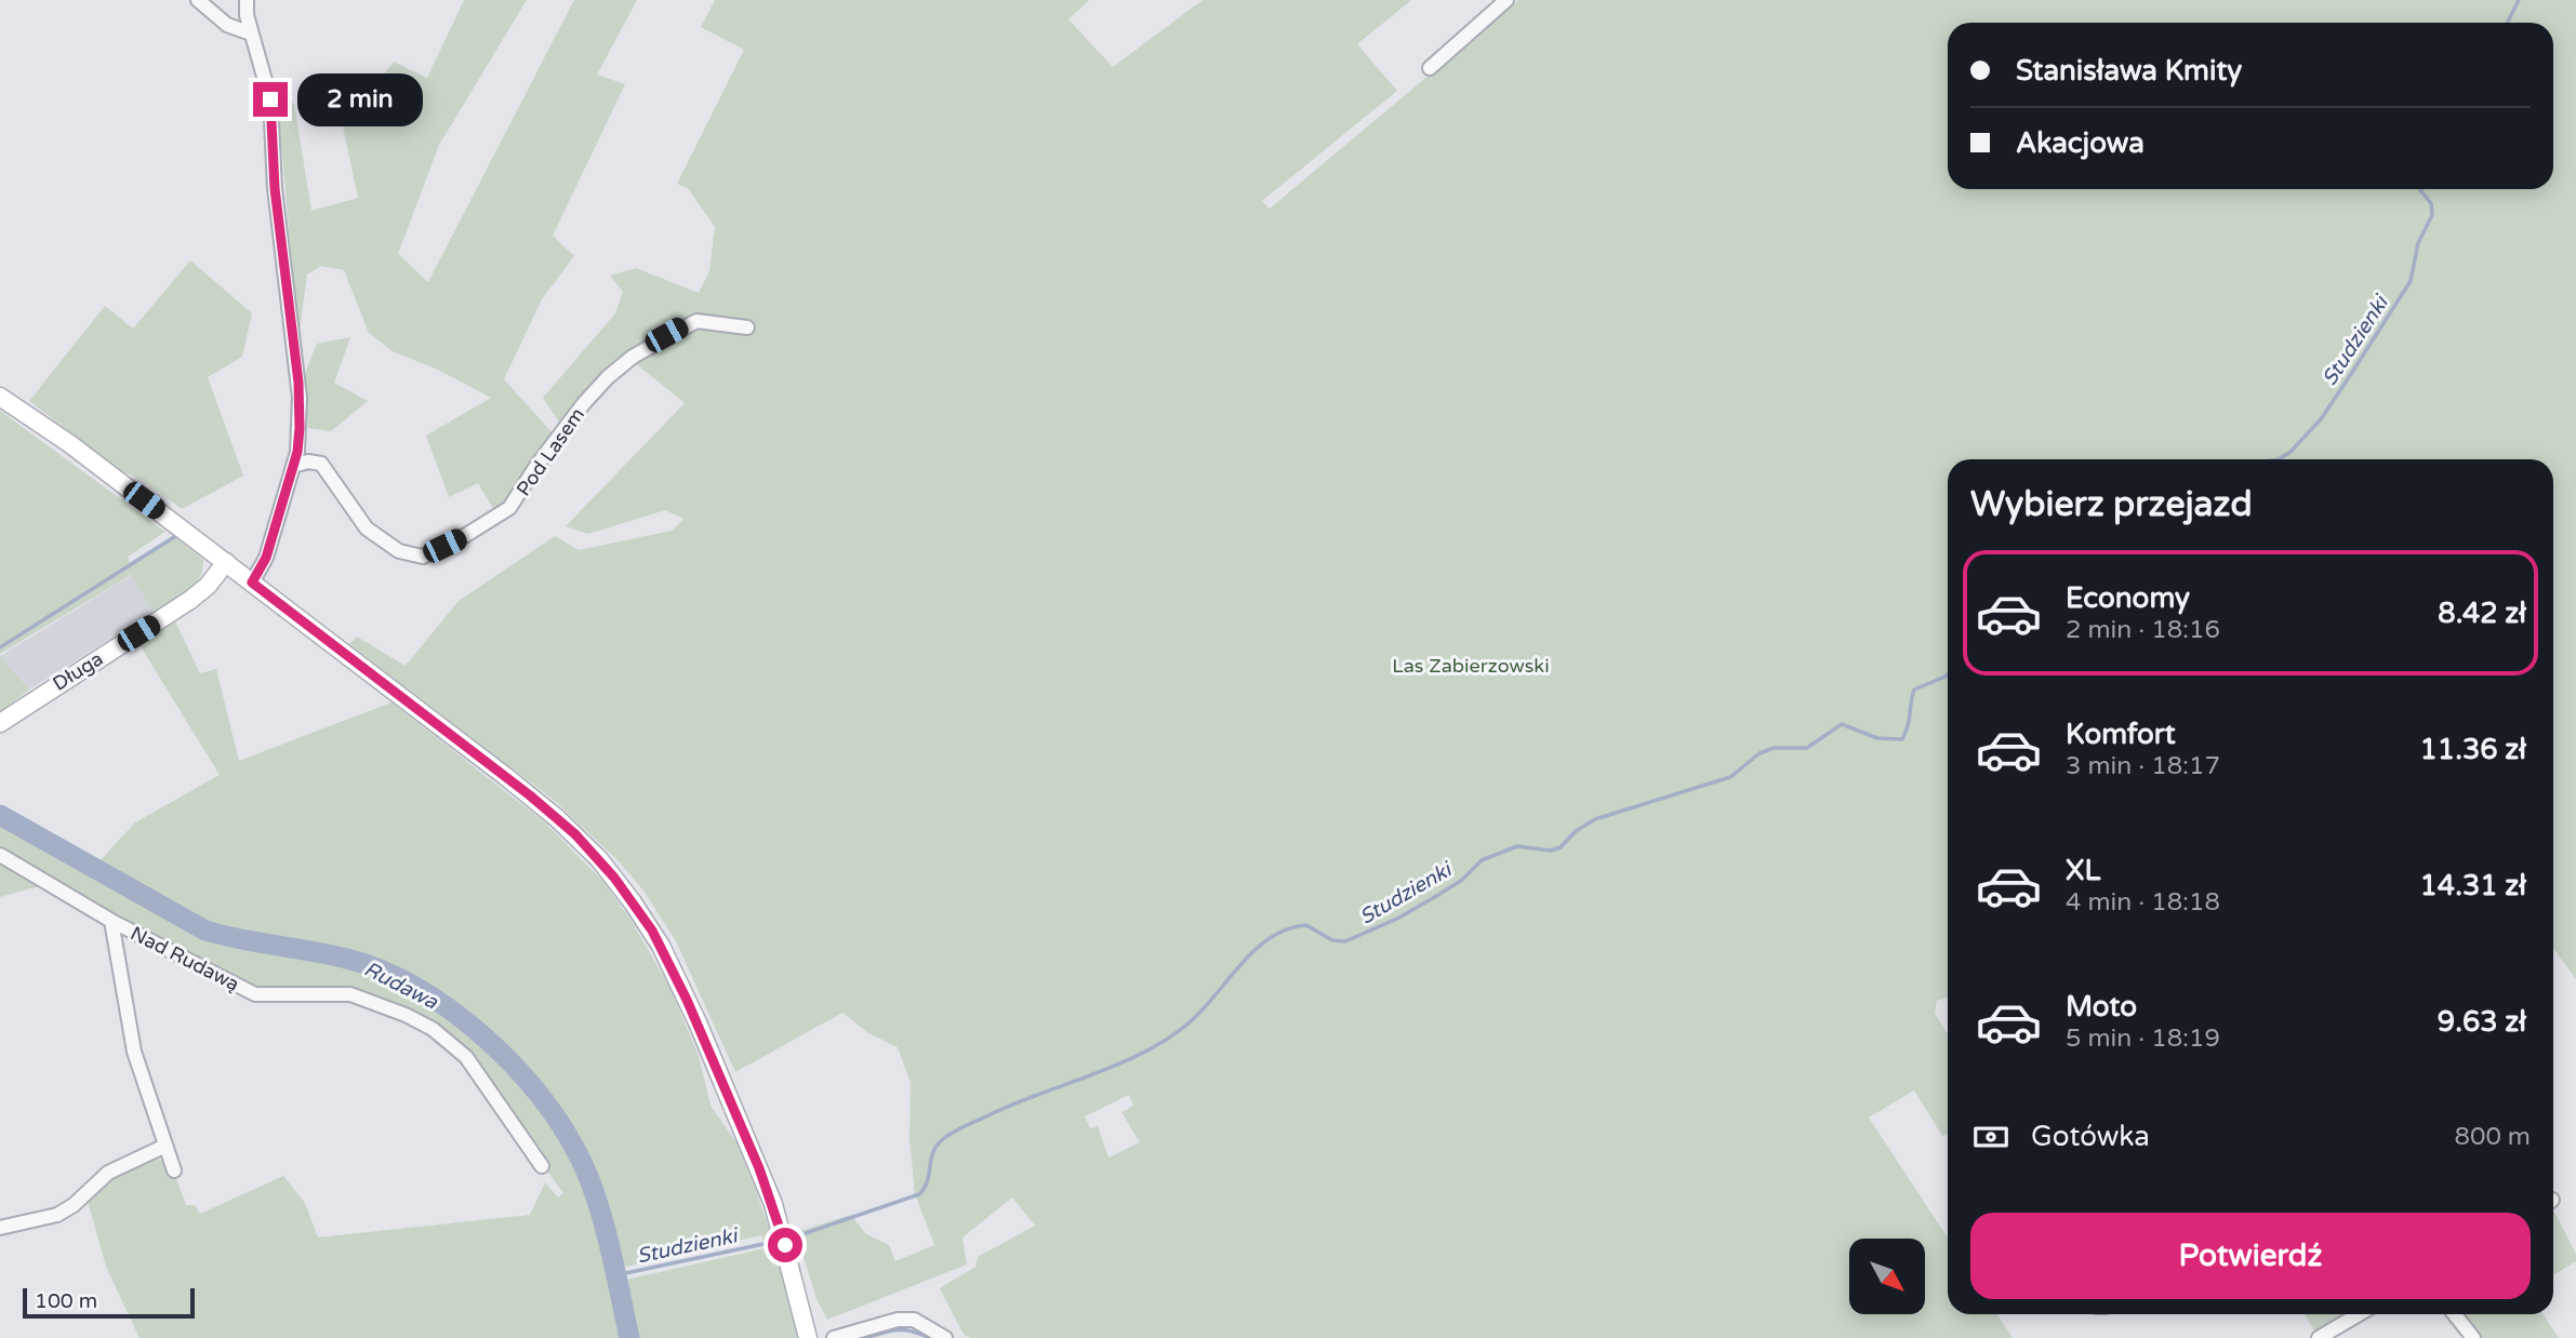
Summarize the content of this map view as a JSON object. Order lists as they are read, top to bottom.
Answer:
{
  "streets": {
    "main road": ["Długa"],
    "street": ["Pod Lasem", "Nad Rudawą"]
  },
  "water": ["Studzienki", "Rudawa"],
  "parks": ["Las Zabierzowski"],
  "scale_bar": "100 m",
  "north": "bottom right",
  "page": {
    "banner": ["Stanisława Kmity", "Akacjowa"],
    "bubble": "2 min",
    "heading": "Wybierz przejazd",
    "list": [
      {
        "name": "Economy",
        "note": "2 min · 18:16",
        "value": "8.42 zł"
      },
      {
        "name": "Komfort",
        "note": "3 min · 18:17",
        "value": "11.36 zł"
      },
      {
        "name": "XL",
        "note": "4 min · 18:18",
        "value": "14.31 zł"
      },
      {
        "name": "Moto",
        "note": "5 min · 18:19",
        "value": "9.63 zł"
      }
    ],
    "pay": ["Gotówka", "800 m"],
    "buttons": "Potwierdź",
    "scale": "100 m"
  }
}
